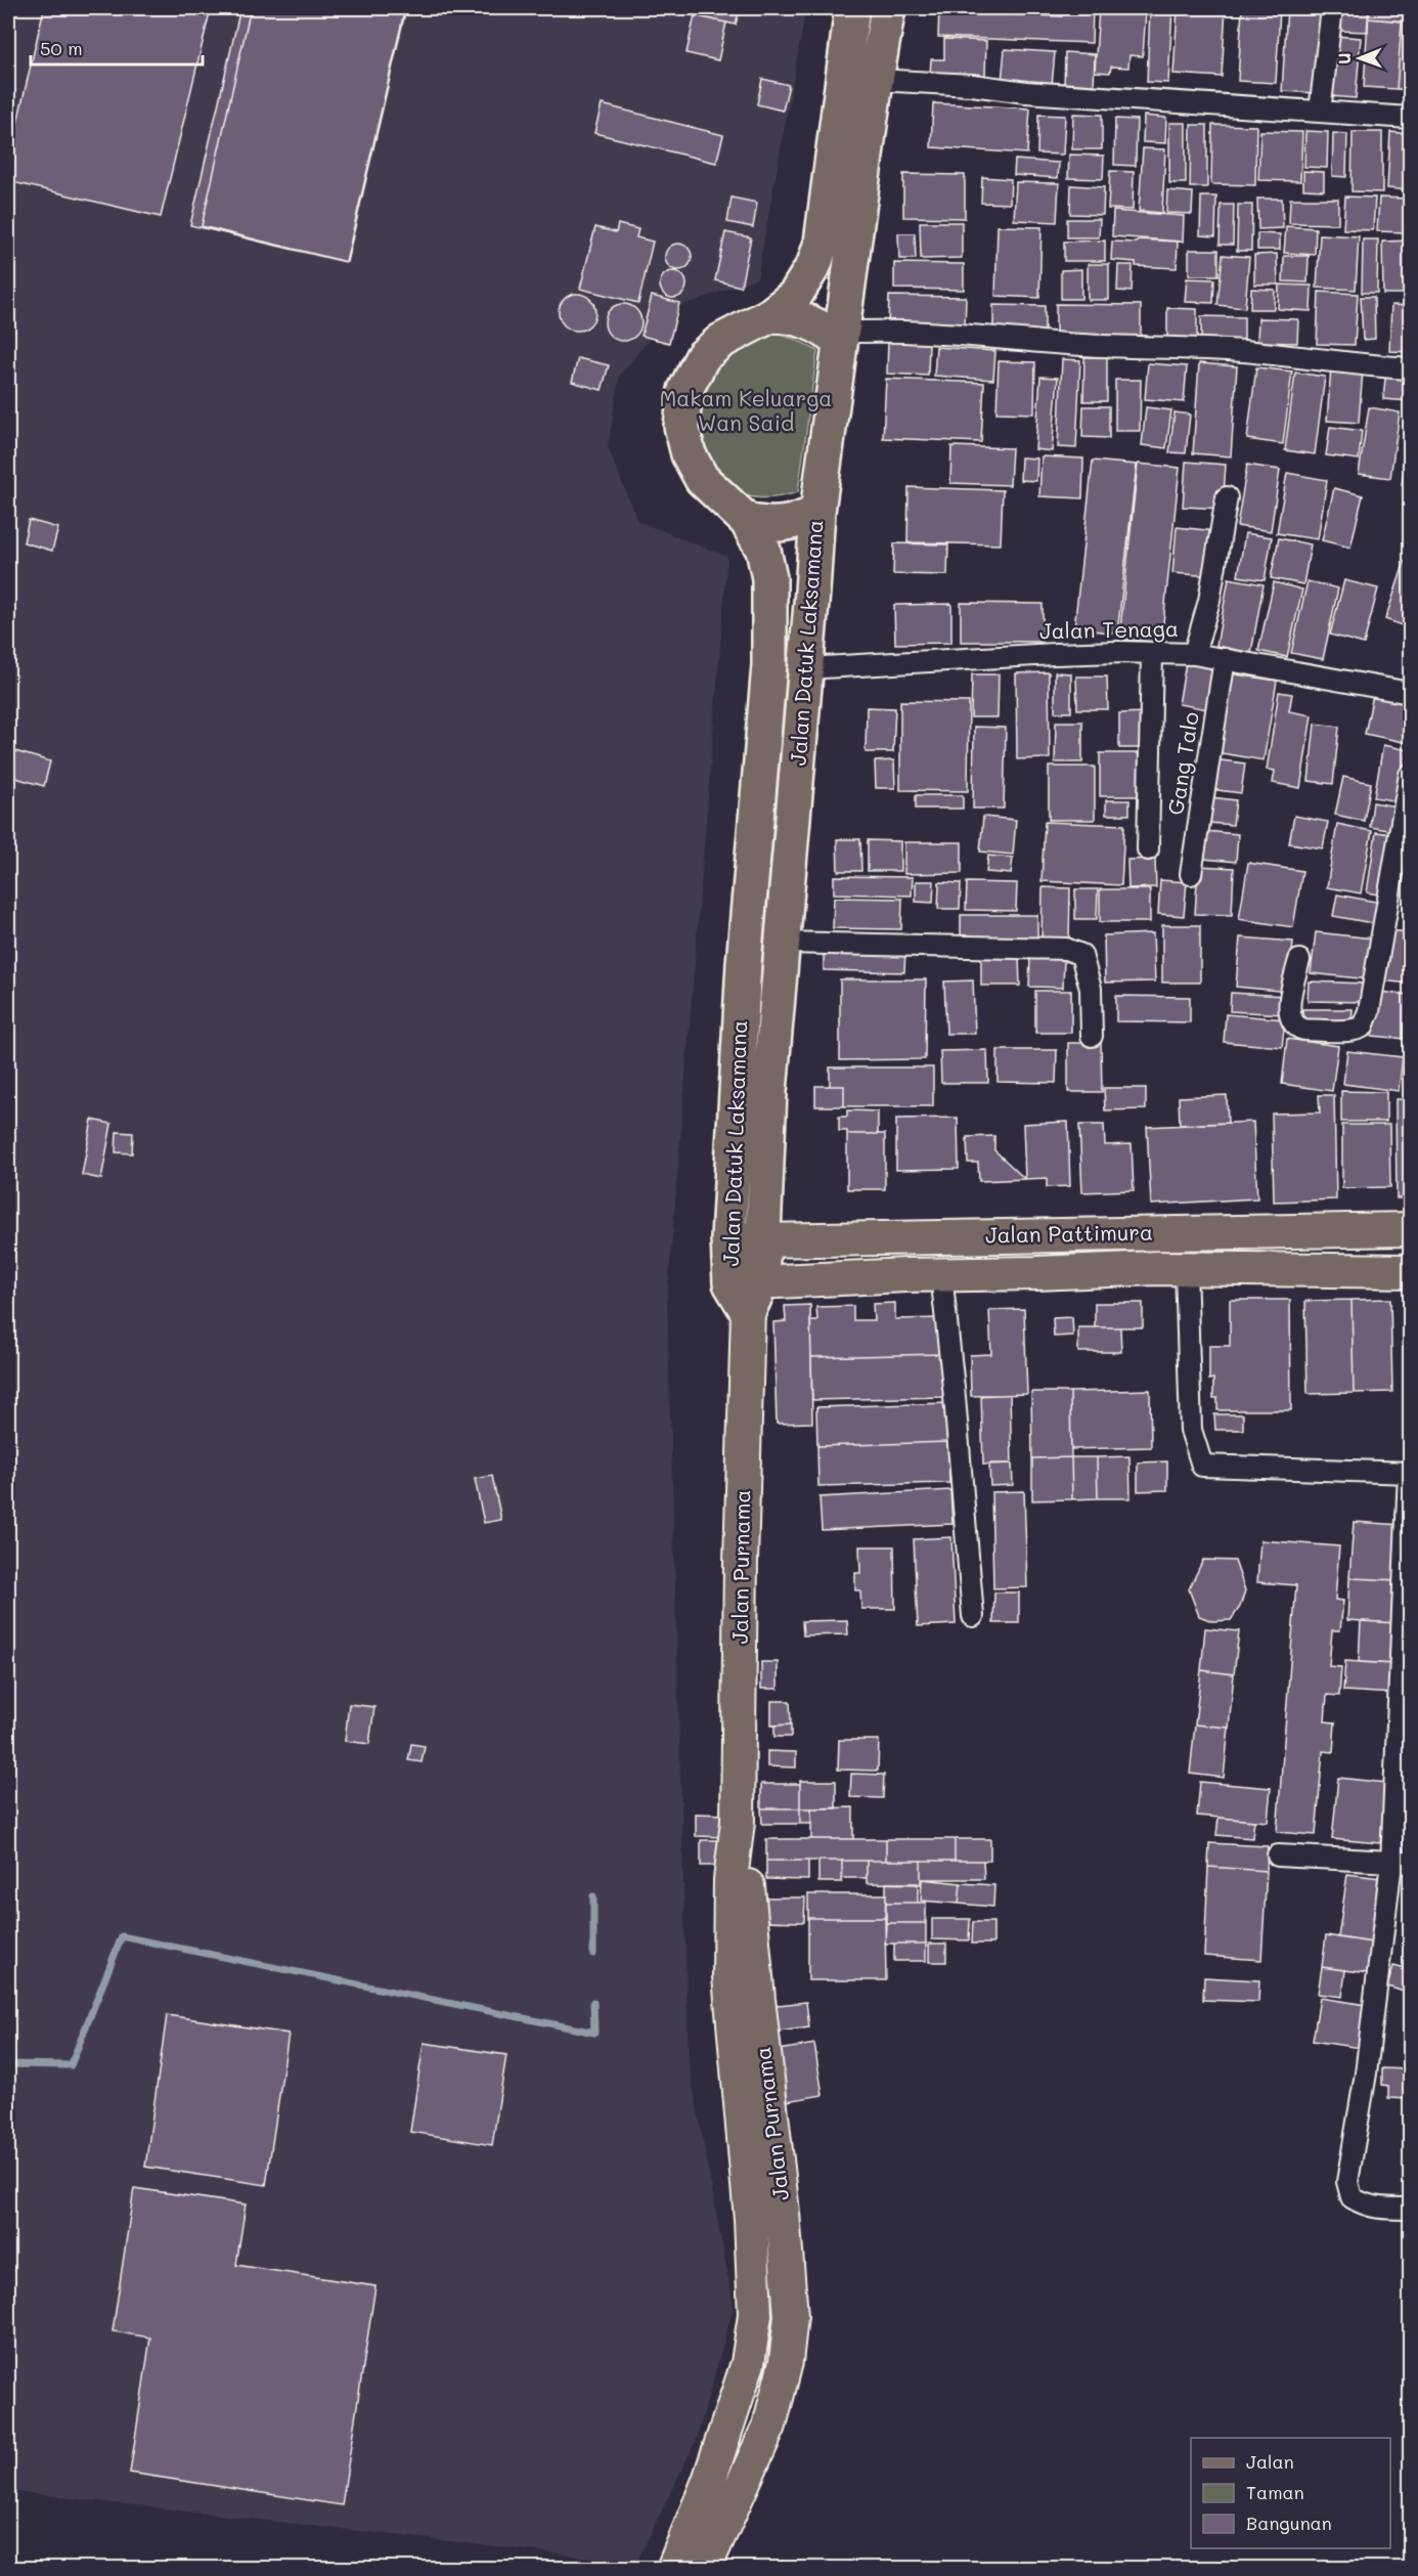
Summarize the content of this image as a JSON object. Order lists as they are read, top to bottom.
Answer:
{
  "streets": {
    "highway": ["Jalan Datuk Laksamana"],
    "main road": ["Jalan Pattimura", "Jalan Purnama"],
    "street": ["Jalan Tenaga", "Gang Talo"]
  },
  "crossings": [
    ["Jalan Tenaga", "Jalan Datuk Laksamana"],
    ["Jalan Tenaga", "Gang Talo"],
    ["Jalan Datuk Laksamana", "Jalan Pattimura"],
    ["Jalan Datuk Laksamana", "Jalan Purnama"],
    ["Jalan Pattimura", "Jalan Purnama"]
  ],
  "parks": ["Makam Keluarga Wan Said"],
  "legend": ["Jalan", "Taman", "Bangunan"],
  "scale_bar": "50 m",
  "north": "left"
}
